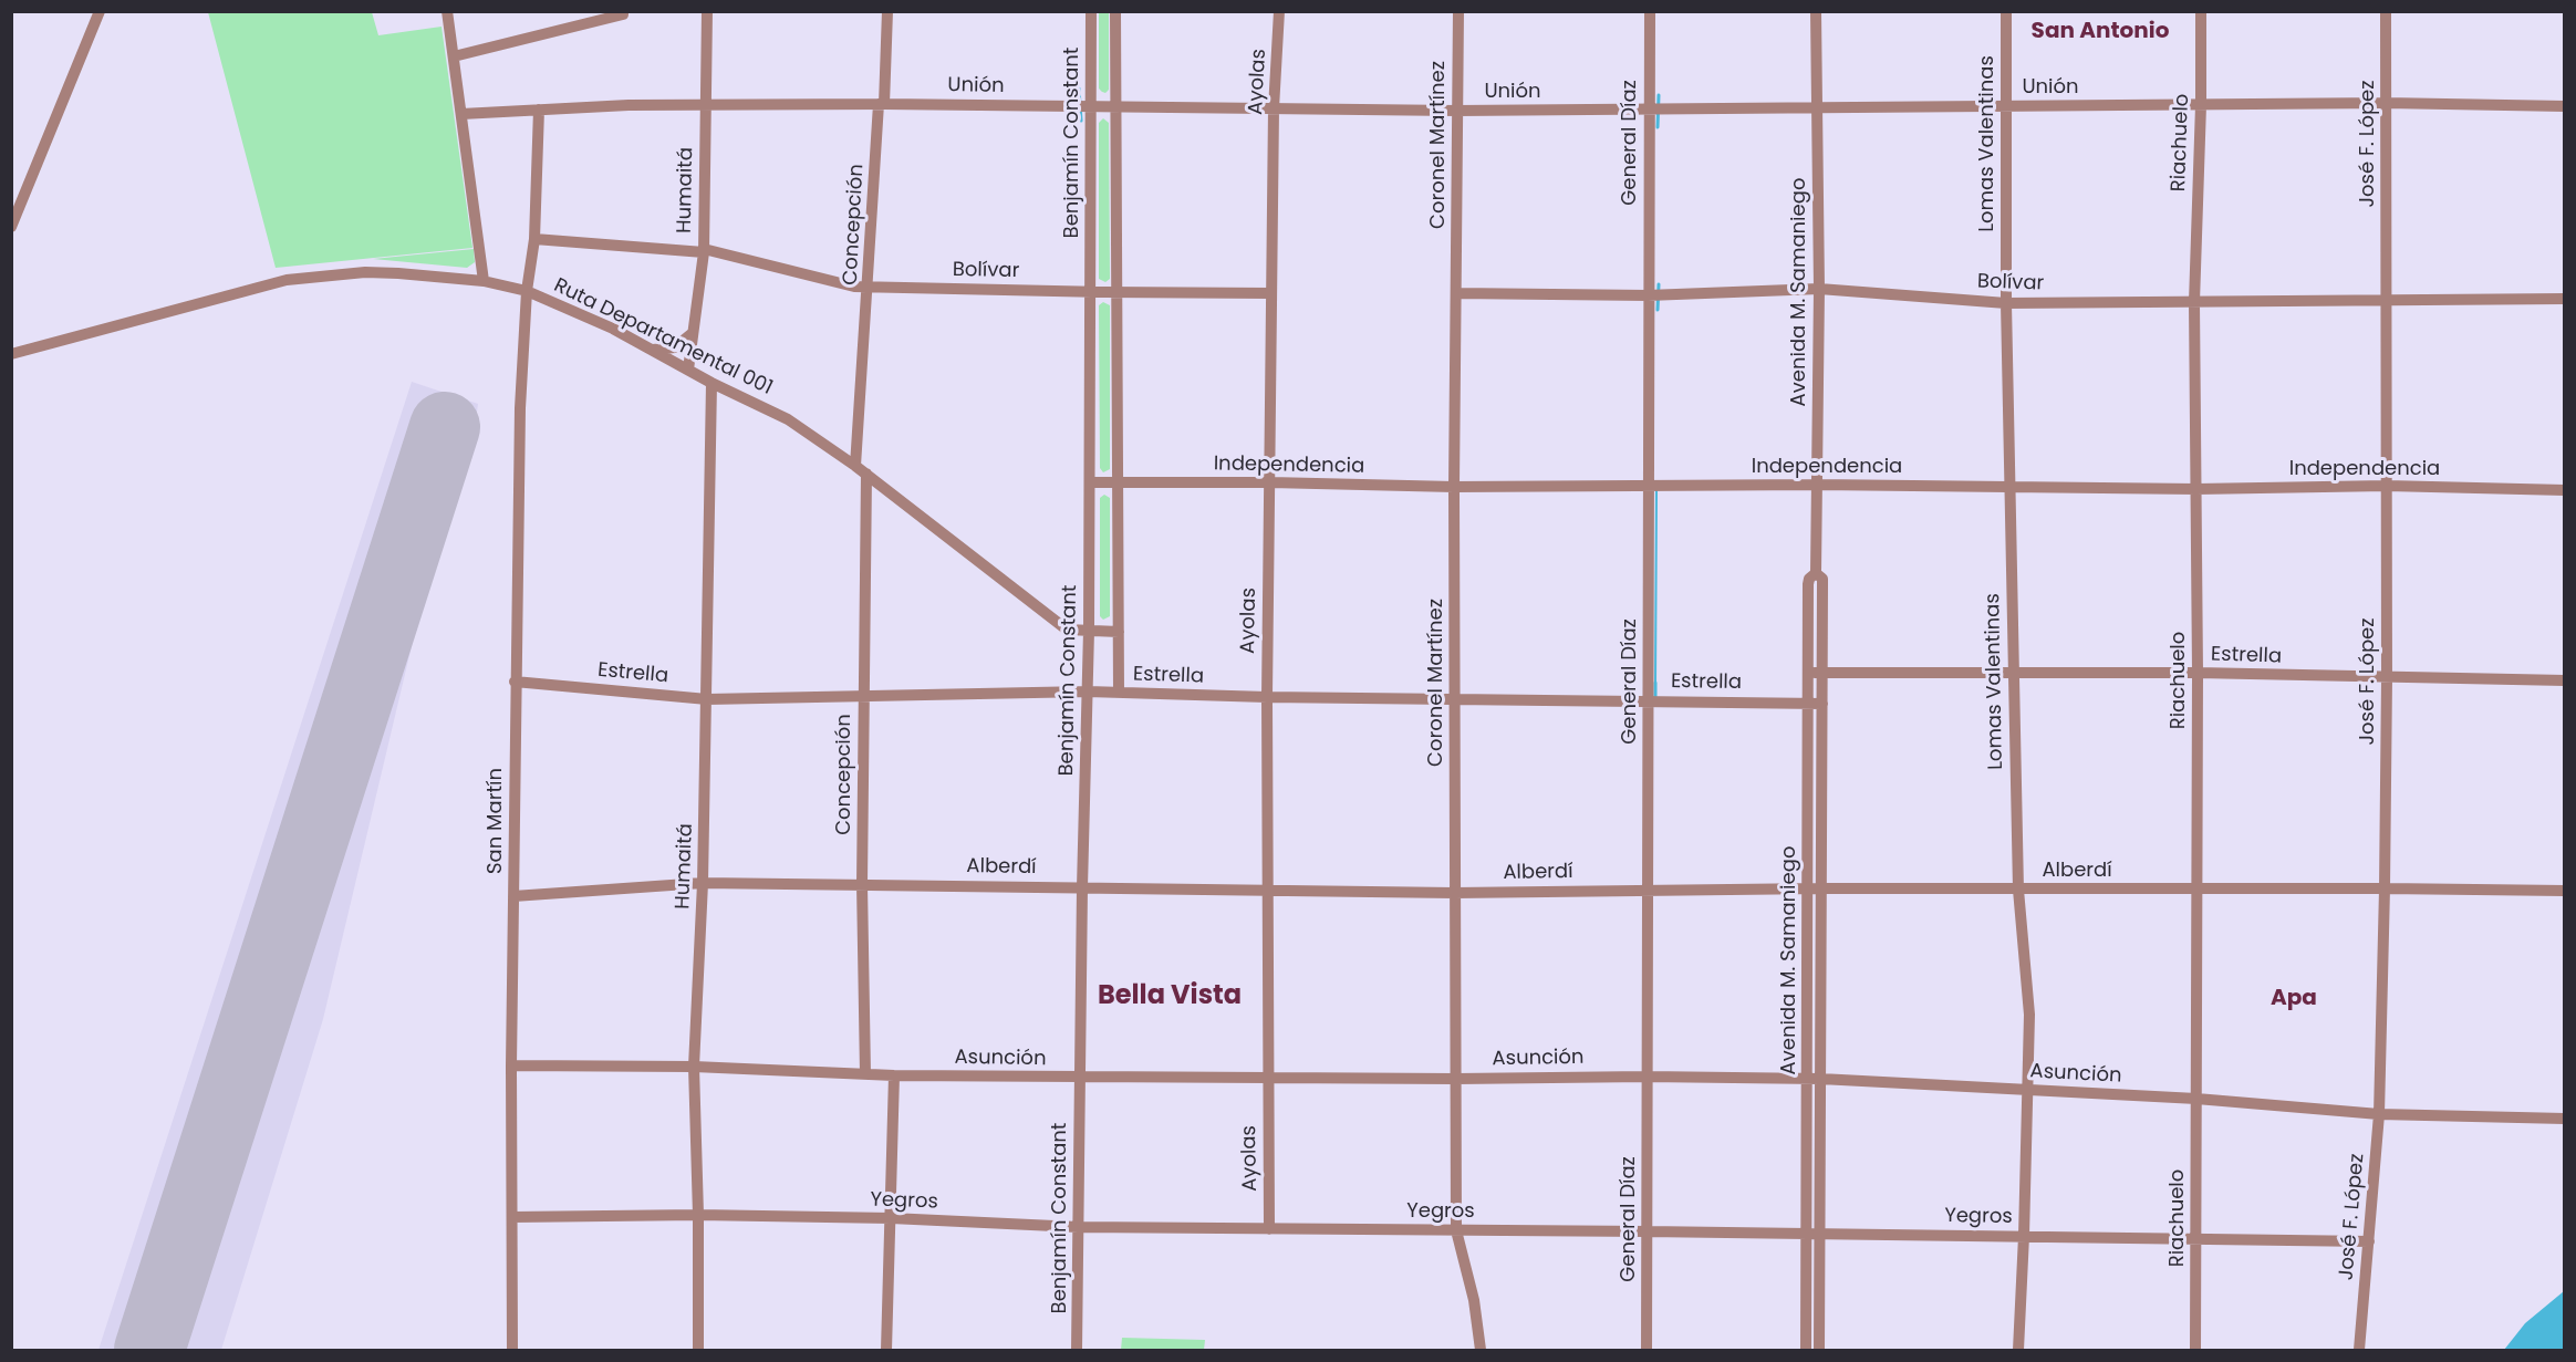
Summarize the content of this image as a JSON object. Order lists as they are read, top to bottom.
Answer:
{
  "streets": {
    "street": [
      "Ayolas",
      "Unión",
      "Benjamín Constant",
      "General Díaz",
      "Riachuelo",
      "Lomas Valentinas",
      "José F. López",
      "Coronel Martínez",
      "Humaitá",
      "Concepción",
      "Bolívar",
      "Avenida M. Samaniego",
      "Ruta Departamental 001",
      "Independencia",
      "Estrella",
      "San Martín",
      "Alberdí",
      "Asunción",
      "Yegros"
    ]
  },
  "crossings": [
    ["Ayolas", "Unión"],
    ["Ayolas", "Bolívar"],
    ["Ayolas", "Independencia"],
    ["Ayolas", "Estrella"],
    ["Ayolas", "Alberdí"],
    ["Ayolas", "Asunción"],
    ["Ayolas", "Yegros"],
    ["Unión", "Benjamín Constant"],
    ["Unión", "General Díaz"],
    ["Unión", "Riachuelo"],
    ["Unión", "Lomas Valentinas"],
    ["Unión", "José F. López"],
    ["Unión", "Coronel Martínez"],
    ["Unión", "Humaitá"],
    ["Unión", "Concepción"],
    ["Unión", "Avenida M. Samaniego"],
    ["Unión", "San Martín"],
    ["Benjamín Constant", "Bolívar"],
    ["Benjamín Constant", "Ruta Departamental 001"],
    ["Benjamín Constant", "Independencia"],
    ["Benjamín Constant", "Estrella"],
    ["Benjamín Constant", "Alberdí"],
    ["Benjamín Constant", "Asunción"],
    ["Benjamín Constant", "Yegros"],
    ["General Díaz", "Bolívar"],
    ["General Díaz", "Independencia"],
    ["General Díaz", "Estrella"],
    ["General Díaz", "Alberdí"],
    ["General Díaz", "Asunción"],
    ["General Díaz", "Yegros"],
    ["Riachuelo", "Bolívar"],
    ["Riachuelo", "Independencia"],
    ["Riachuelo", "Estrella"],
    ["Riachuelo", "Alberdí"],
    ["Riachuelo", "Asunción"],
    ["Riachuelo", "Yegros"],
    ["Lomas Valentinas", "Bolívar"],
    ["Lomas Valentinas", "Independencia"],
    ["Lomas Valentinas", "Estrella"],
    ["Lomas Valentinas", "Alberdí"],
    ["Lomas Valentinas", "Asunción"],
    ["Lomas Valentinas", "Yegros"],
    ["José F. López", "Bolívar"],
    ["José F. López", "Independencia"],
    ["José F. López", "Estrella"],
    ["José F. López", "Alberdí"],
    ["José F. López", "Asunción"],
    ["José F. López", "Yegros"],
    ["Coronel Martínez", "Bolívar"],
    ["Coronel Martínez", "Independencia"],
    ["Coronel Martínez", "Estrella"],
    ["Coronel Martínez", "Alberdí"],
    ["Coronel Martínez", "Asunción"],
    ["Coronel Martínez", "Yegros"],
    ["Humaitá", "Bolívar"],
    ["Humaitá", "Ruta Departamental 001"],
    ["Humaitá", "Estrella"],
    ["Humaitá", "Alberdí"],
    ["Humaitá", "Asunción"],
    ["Humaitá", "Yegros"],
    ["Concepción", "Bolívar"],
    ["Concepción", "Ruta Departamental 001"],
    ["Concepción", "Estrella"],
    ["Concepción", "Alberdí"],
    ["Concepción", "Asunción"],
    ["Bolívar", "Avenida M. Samaniego"],
    ["Bolívar", "San Martín"],
    ["Avenida M. Samaniego", "Independencia"],
    ["Avenida M. Samaniego", "Estrella"],
    ["Avenida M. Samaniego", "Alberdí"],
    ["Avenida M. Samaniego", "Asunción"],
    ["Avenida M. Samaniego", "Yegros"],
    ["Ruta Departamental 001", "San Martín"],
    ["Estrella", "San Martín"],
    ["San Martín", "Alberdí"],
    ["San Martín", "Asunción"],
    ["San Martín", "Yegros"]
  ],
  "districts": ["San Antonio", "Bella Vista", "Apa"]
}
